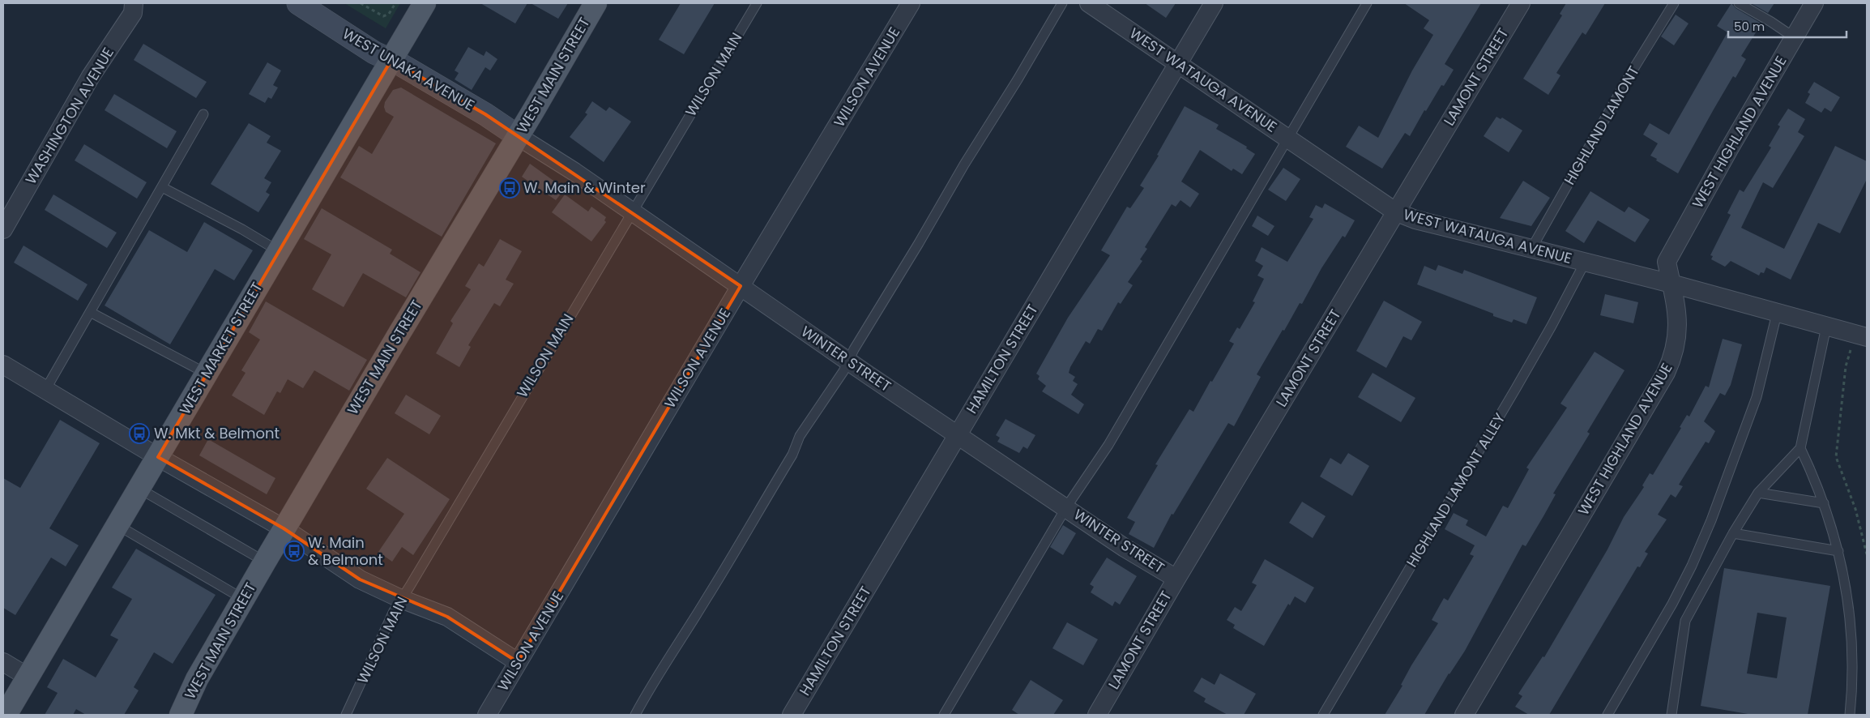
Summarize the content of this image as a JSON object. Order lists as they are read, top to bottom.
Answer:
{
  "streets": {
    "main road": ["WEST UNAKA AVENUE", "WEST MAIN STREET", "WEST MARKET STREET"],
    "street": [
      "WILSON AVENUE",
      "LAMONT STREET",
      "WEST WATAUGA AVENUE",
      "WASHINGTON AVENUE",
      "WEST HIGHLAND AVENUE",
      "WINTER STREET",
      "HAMILTON STREET"
    ],
    "lane": ["WILSON MAIN", "HIGHLAND LAMONT", "HIGHLAND LAMONT ALLEY"]
  },
  "crossings": [
    ["WEST UNAKA AVENUE", "WEST MAIN STREET"],
    ["WEST UNAKA AVENUE", "WEST MARKET STREET"],
    ["WEST UNAKA AVENUE", "WINTER STREET"],
    ["WILSON MAIN", "WINTER STREET"],
    ["WEST MAIN STREET", "WINTER STREET"],
    ["WILSON AVENUE", "WINTER STREET"],
    ["LAMONT STREET", "WEST WATAUGA AVENUE"],
    ["LAMONT STREET", "WINTER STREET"],
    ["WEST WATAUGA AVENUE", "HIGHLAND LAMONT"],
    ["WEST WATAUGA AVENUE", "WEST HIGHLAND AVENUE"],
    ["WEST WATAUGA AVENUE", "HAMILTON STREET"],
    ["WEST WATAUGA AVENUE", "HIGHLAND LAMONT ALLEY"],
    ["WINTER STREET", "HAMILTON STREET"]
  ],
  "places": {
    "bus stop": ["W. Main & Winter", "W. Mkt & Belmont", "W. Main & Belmont"]
  },
  "scale_bar": "50 m"
}
